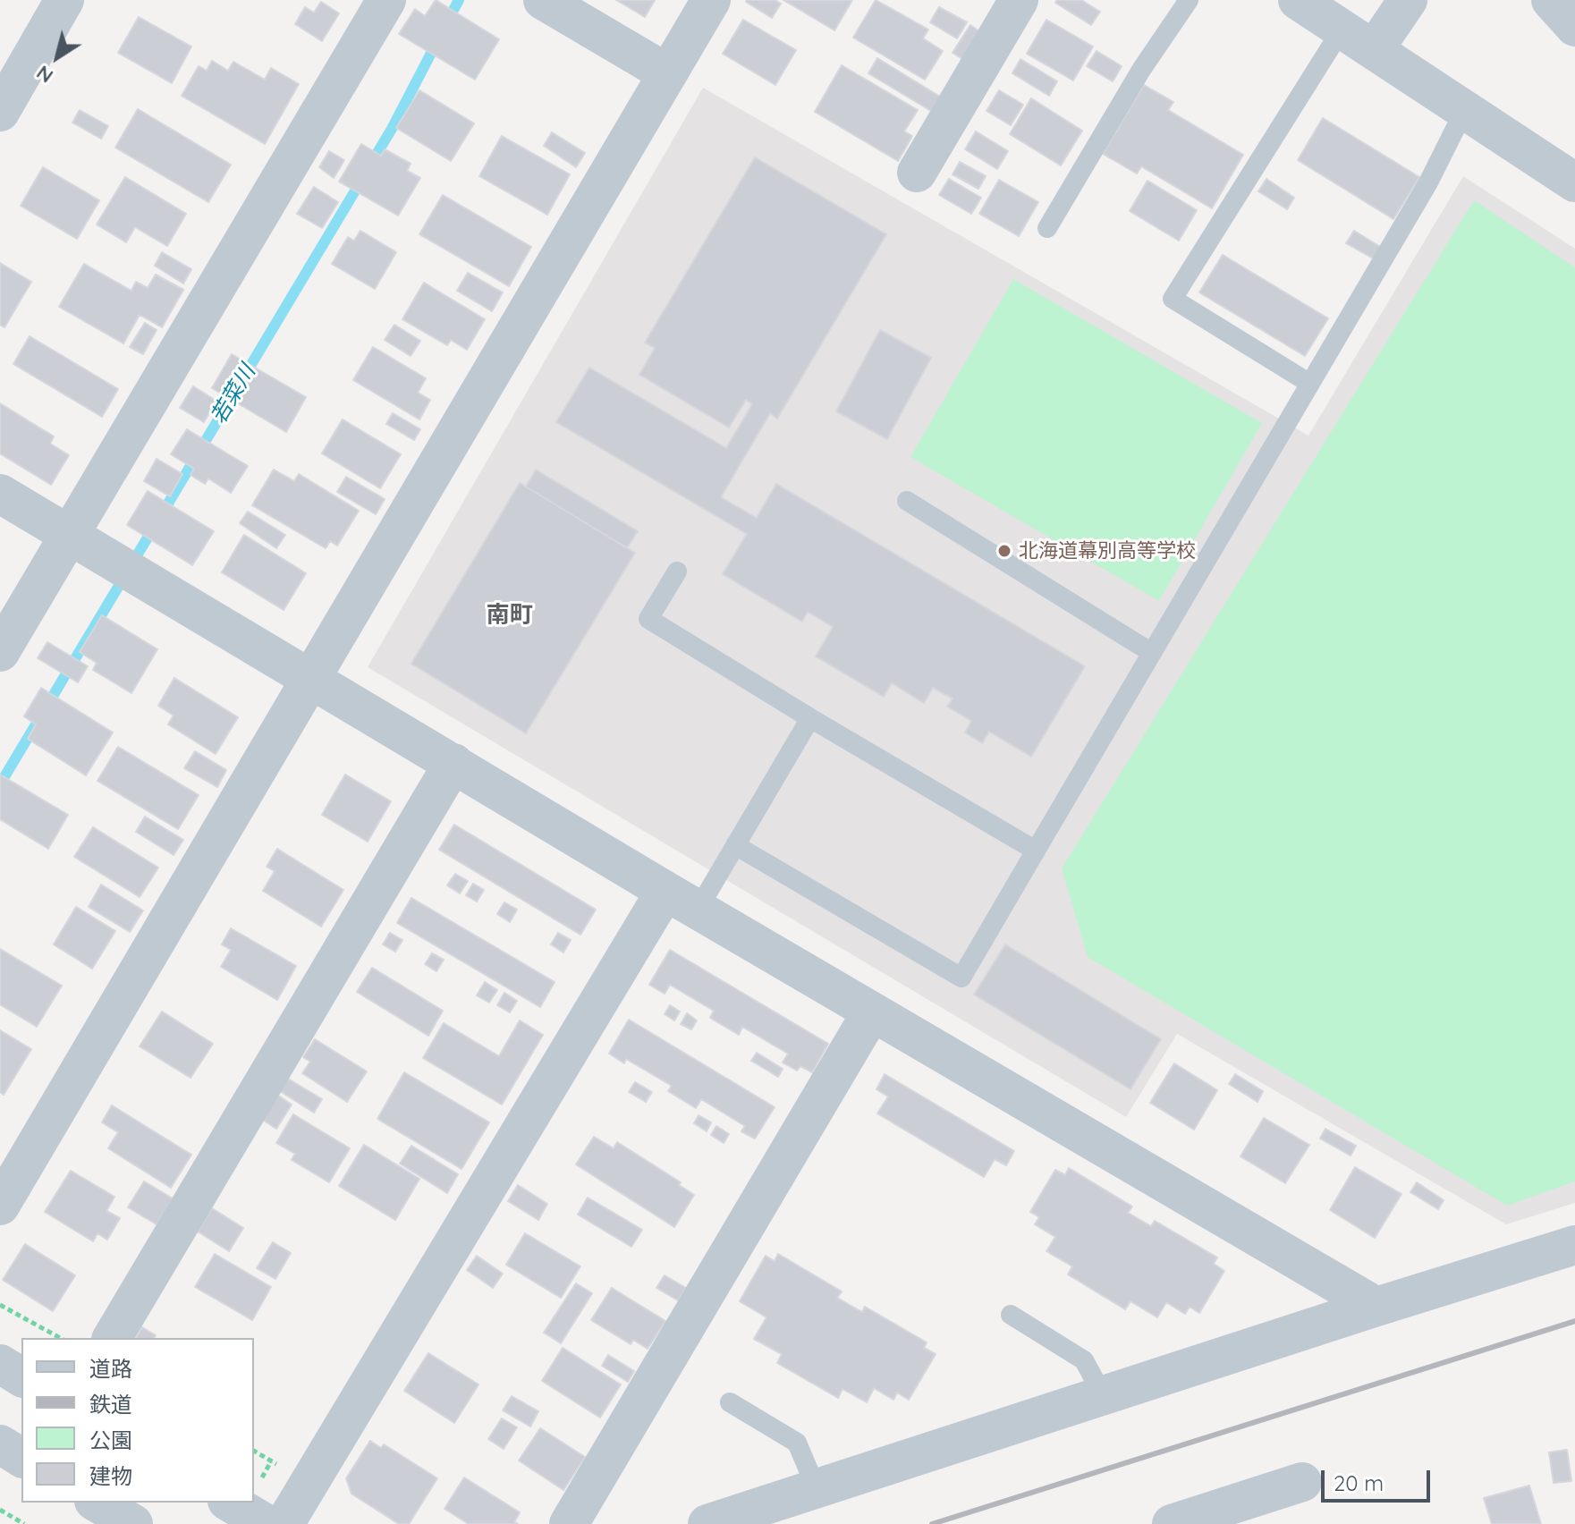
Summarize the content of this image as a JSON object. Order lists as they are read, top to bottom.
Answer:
{
  "districts": ["南町"],
  "water": ["若菜川"],
  "places": ["北海道幕別高等学校"],
  "legend": [
    "道路",
    "鉄道",
    "公園",
    "建物"
  ],
  "scale_bar": "20 m",
  "north": "bottom left"
}
